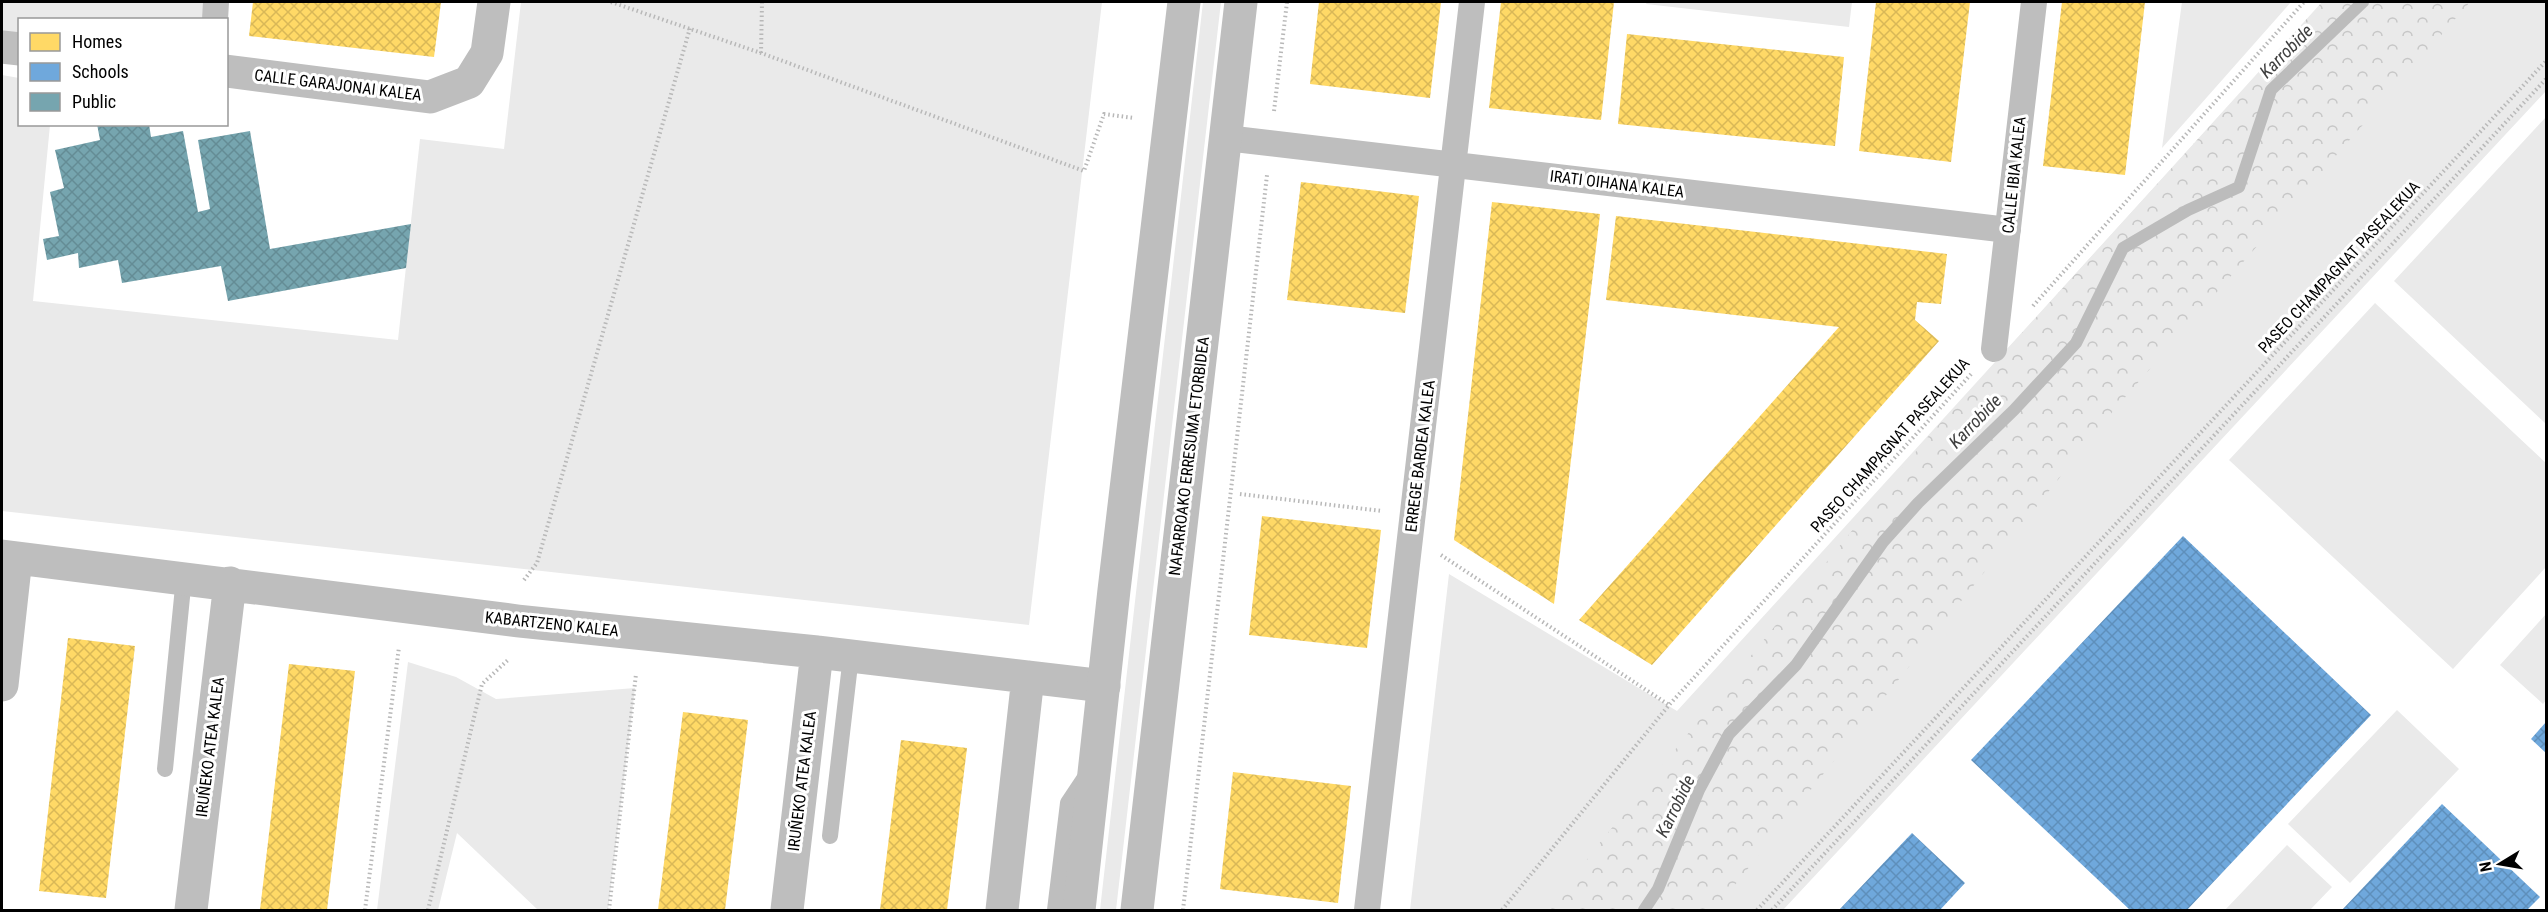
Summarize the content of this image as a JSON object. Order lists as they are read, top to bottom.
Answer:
{
  "streets": {
    "street": [
      "CALLE GARAJONAI KALEA",
      "CALLE IBIA KALEA",
      "IRATI OIHANA KALEA",
      "NAFARROAKO ERRESUMA ETORBIDEA",
      "ERREGE BARDEA KALEA",
      "KABARTZENO KALEA",
      "IRUÑEKO ATEA KALEA"
    ],
    "path": ["PASEO CHAMPAGNAT PASEALEKUA"]
  },
  "crossings": [
    ["CALLE IBIA KALEA", "IRATI OIHANA KALEA"],
    ["CALLE IBIA KALEA", "PASEO CHAMPAGNAT PASEALEKUA"],
    ["IRATI OIHANA KALEA", "NAFARROAKO ERRESUMA ETORBIDEA"],
    ["IRATI OIHANA KALEA", "ERREGE BARDEA KALEA"],
    ["KABARTZENO KALEA", "IRUÑEKO ATEA KALEA"]
  ],
  "water": ["Karrobide"],
  "legend": ["Homes", "Schools", "Public"],
  "north": "left"
}
